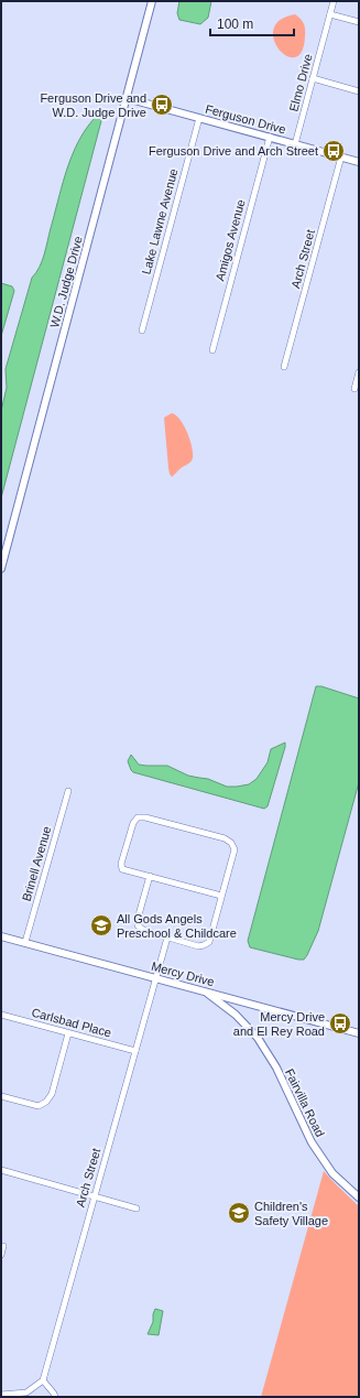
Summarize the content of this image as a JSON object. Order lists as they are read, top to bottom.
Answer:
{
  "streets": {
    "street": [
      "Elmo Drive",
      "Ferguson Drive",
      "Lake Lawne Avenue",
      "Amigos Avenue",
      "Arch Street",
      "W.D. Judge Drive",
      "Brinell Avenue",
      "Mercy Drive",
      "Carlsbad Place",
      "Fairvilla Road"
    ]
  },
  "crossings": [
    ["Elmo Drive", "Ferguson Drive"],
    ["Ferguson Drive", "Lake Lawne Avenue"],
    ["Ferguson Drive", "Amigos Avenue"],
    ["Ferguson Drive", "Arch Street"],
    ["Ferguson Drive", "W.D. Judge Drive"],
    ["Arch Street", "Mercy Drive"],
    ["Arch Street", "Carlsbad Place"],
    ["Brinell Avenue", "Mercy Drive"],
    ["Mercy Drive", "Fairvilla Road"]
  ],
  "places": {
    "bus stop": ["Ferguson Drive and W.D. Judge Drive", "Ferguson Drive and Arch Street", "Mercy Drive and El Rey Road"],
    "school or university": ["All Gods Angels Preschool & Childcare", "Children's Safety Village"]
  },
  "scale_bar": "100 m"
}
